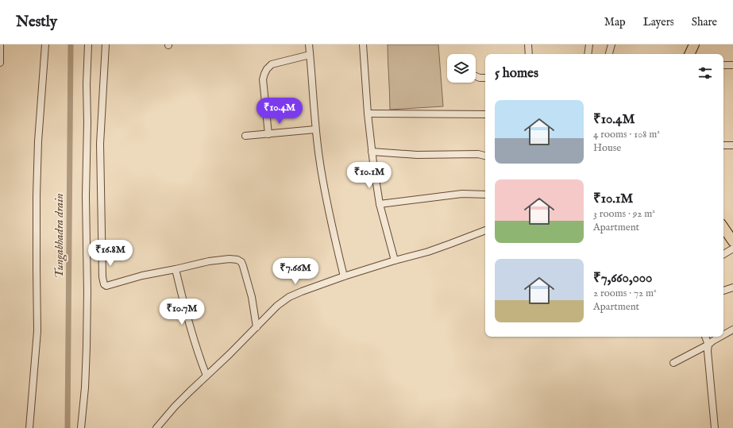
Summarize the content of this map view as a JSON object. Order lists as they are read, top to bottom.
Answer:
{
  "water": ["Tungabhadra drain"],
  "page": {
    "header": "Nestly",
    "nav": ["Map", "Layers", "Share"],
    "heading": "5 homes",
    "list": [
      {
        "name": "₹10.4M",
        "note": "4 rooms · 108 m² · House"
      },
      {
        "name": "₹10.1M",
        "note": "3 rooms · 92 m² · Apartment"
      },
      {
        "name": "₹7,660,000",
        "note": "2 rooms · 72 m² · Apartment"
      }
    ],
    "price": [
      "₹10.4M",
      "₹10.1M",
      "₹16.8M",
      "₹7.66M",
      "₹10.7M"
    ]
  }
}
